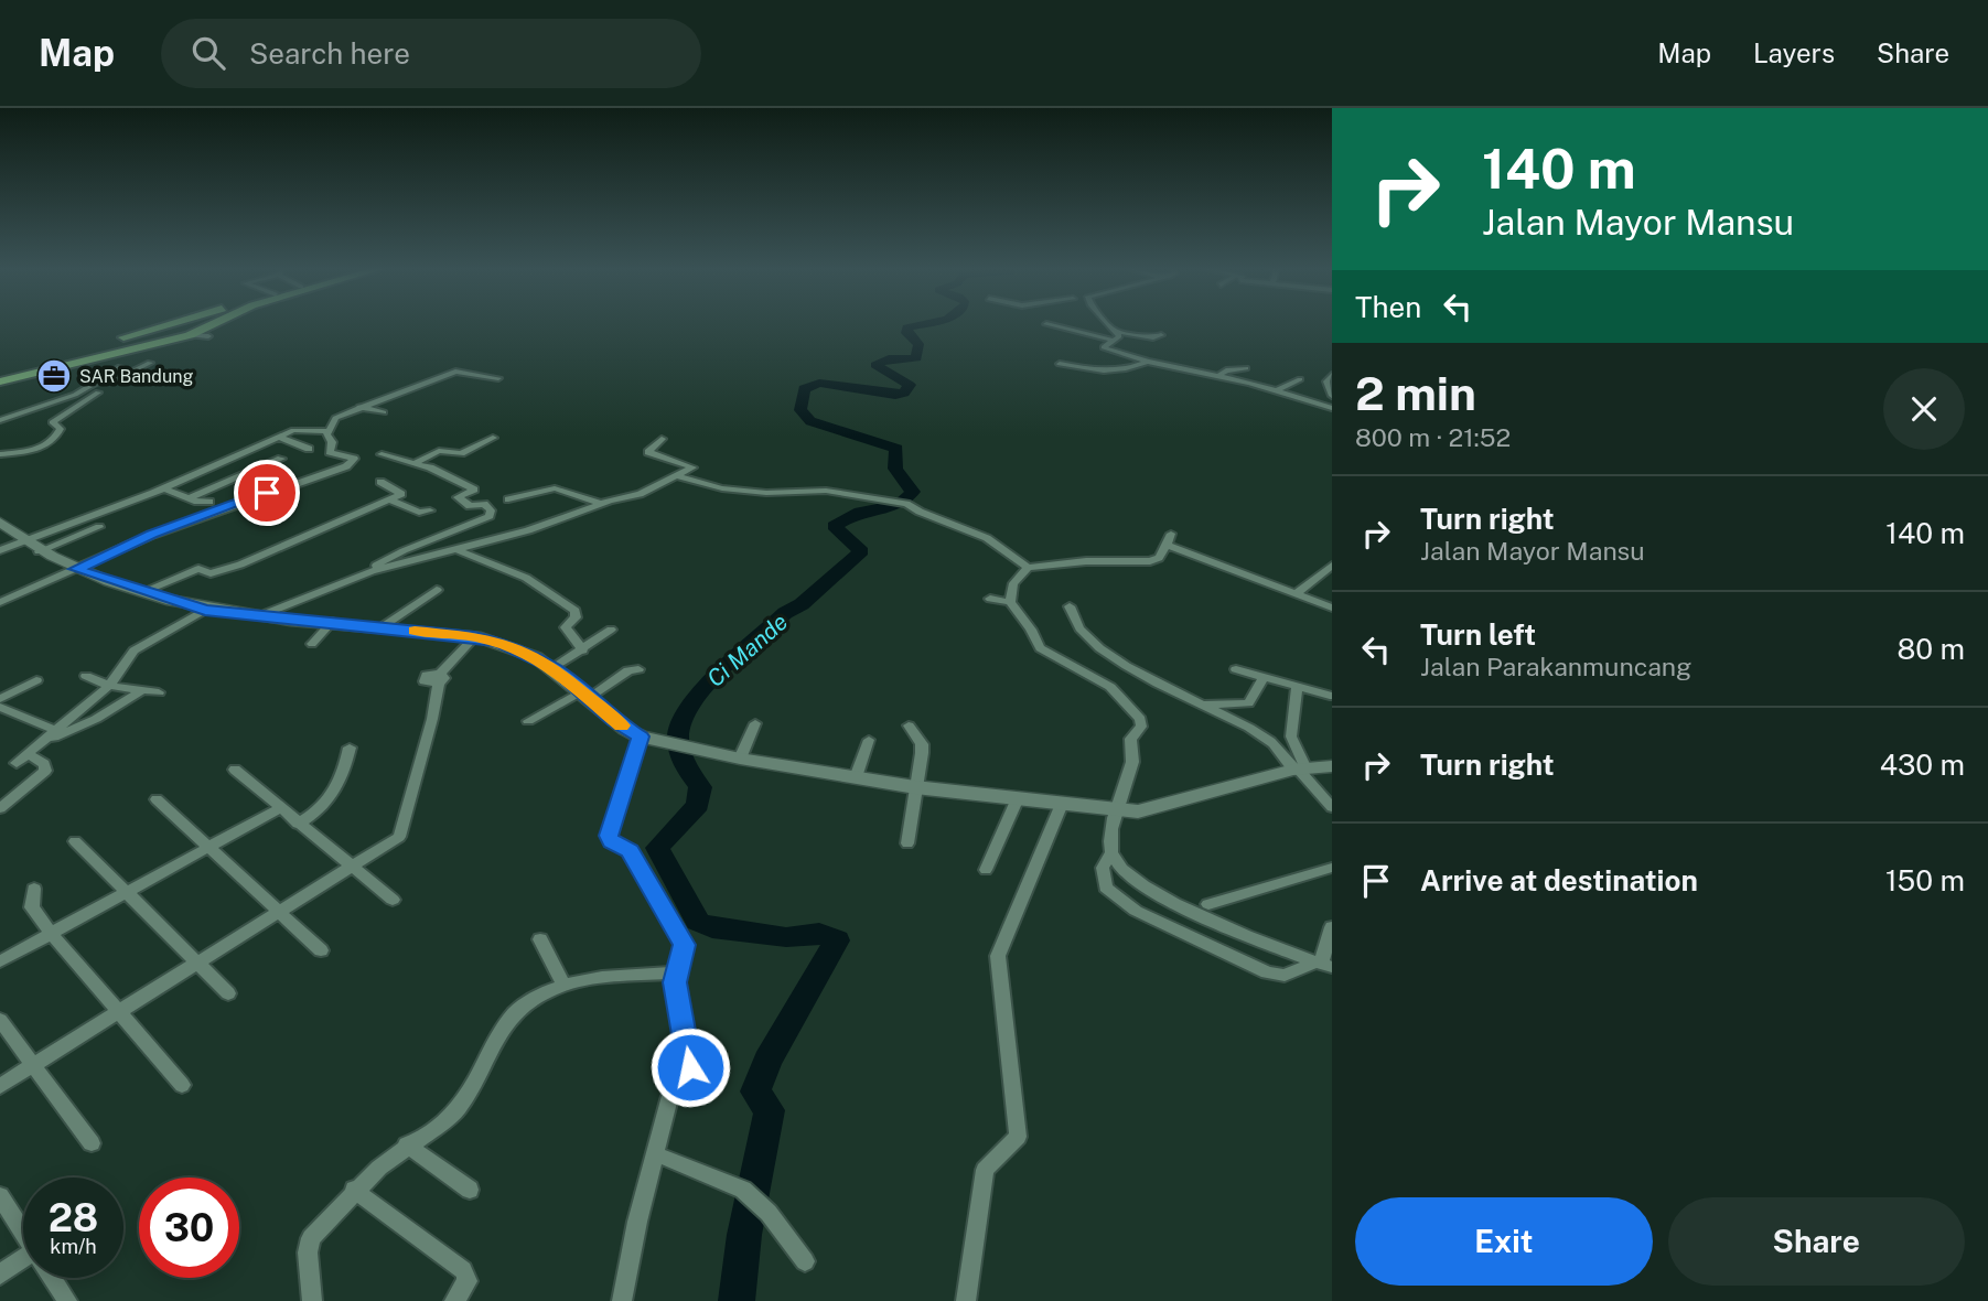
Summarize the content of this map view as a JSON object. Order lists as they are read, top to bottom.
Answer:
{
  "water": ["Ci Mande"],
  "places": {
    "office": ["SAR Bandung"]
  },
  "page": {
    "header": "Map",
    "search": "Search here",
    "nav": ["Map", "Layers", "Share"],
    "turn": ["140 m", "Jalan Mayor Mansu"],
    "then": "Then",
    "heading": ["2 min", "800 m · 21:52"],
    "list": [
      {
        "name": "Turn right",
        "note": "Jalan Mayor Mansu",
        "value": "140 m"
      },
      {
        "name": "Turn left",
        "note": "Jalan Parakanmuncang",
        "value": "80 m"
      },
      {
        "name": "Turn right",
        "value": "430 m"
      },
      {
        "name": "Arrive at destination",
        "value": "150 m"
      }
    ],
    "speed": "28 km/h",
    "limit": "30",
    "buttons": ["Exit", "Share"]
  }
}
